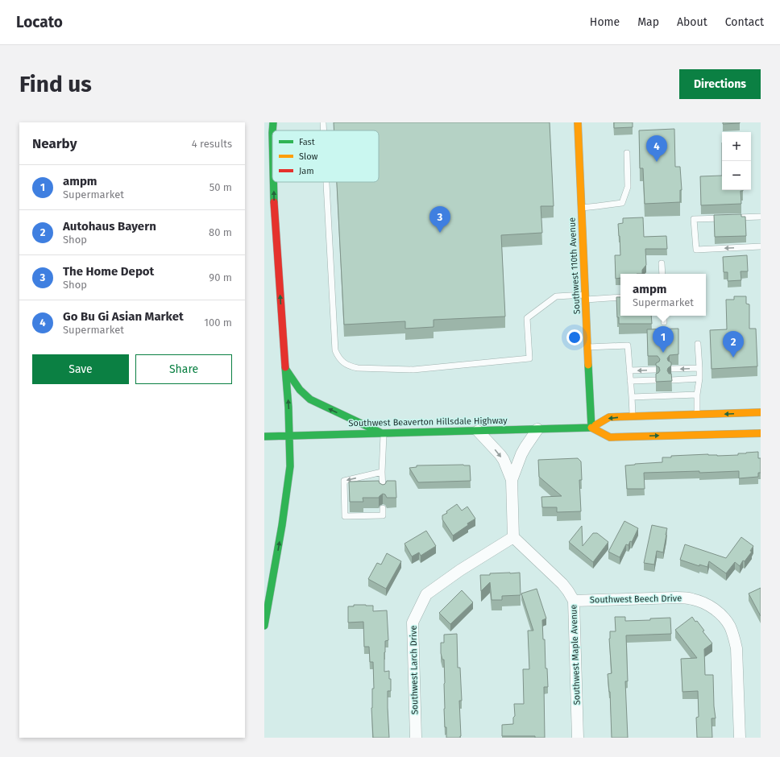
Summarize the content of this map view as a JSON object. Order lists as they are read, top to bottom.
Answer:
{
  "streets": {
    "main road": ["Southwest 110th Avenue", "Southwest Beaverton Hillsdale Highway"],
    "street": ["Southwest Beech Drive", "Southwest Maple Avenue", "Southwest Larch Drive"]
  },
  "crossings": [
    ["Southwest 110th Avenue", "Southwest Beaverton Hillsdale Highway"],
    ["Southwest Beech Drive", "Southwest Maple Avenue"],
    ["Southwest Maple Avenue", "Southwest Larch Drive"]
  ],
  "legend": ["Fast", "Slow", "Jam"],
  "page": {
    "header": "Locato",
    "nav": [
      "Home",
      "Map",
      "About",
      "Contact"
    ],
    "buttons": [
      "Directions",
      ["Save", "Share"]
    ],
    "title": "Find us",
    "heading": ["Nearby", "4 results"],
    "map_buttons": ["+", "−"],
    "pins": [
      "4",
      "3",
      "1",
      "2"
    ],
    "list": [
      {
        "mark": "1",
        "name": "ampm",
        "note": "Supermarket",
        "value": "50 m"
      },
      {
        "mark": "2",
        "name": "Autohaus Bayern",
        "note": "Shop",
        "value": "80 m"
      },
      {
        "mark": "3",
        "name": "The Home Depot",
        "note": "Shop",
        "value": "90 m"
      },
      {
        "mark": "4",
        "name": "Go Bu Gi Asian Market",
        "note": "Supermarket",
        "value": "100 m"
      }
    ],
    "popup": ["ampm", "Supermarket"]
  }
}
